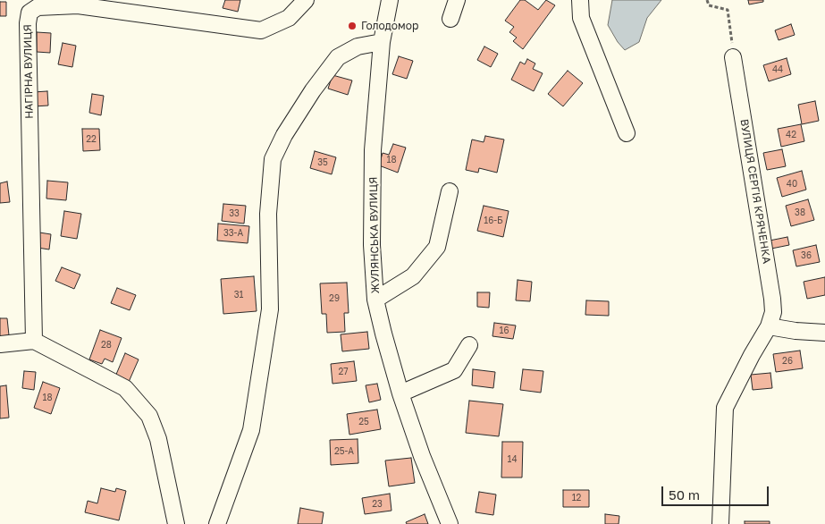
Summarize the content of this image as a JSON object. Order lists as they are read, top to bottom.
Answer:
{
  "streets": {
    "street": ["НАГІРНА ВУЛИЦЯ", "ВУЛИЦЯ СЕРГІЯ КРЯЧЕНКА", "ЖУЛЯНСЬКА ВУЛИЦЯ"]
  },
  "places": ["Голодомор"],
  "house_numbers": [
    "44",
    "42",
    "22",
    "18",
    "35",
    "40",
    "38",
    "33",
    "16-Б",
    "33-А",
    "36",
    "31",
    "29",
    "16",
    "28",
    "26",
    "27",
    "18",
    "25",
    "25-А",
    "14",
    "12",
    "23"
  ],
  "scale_bar": "50 m"
}
